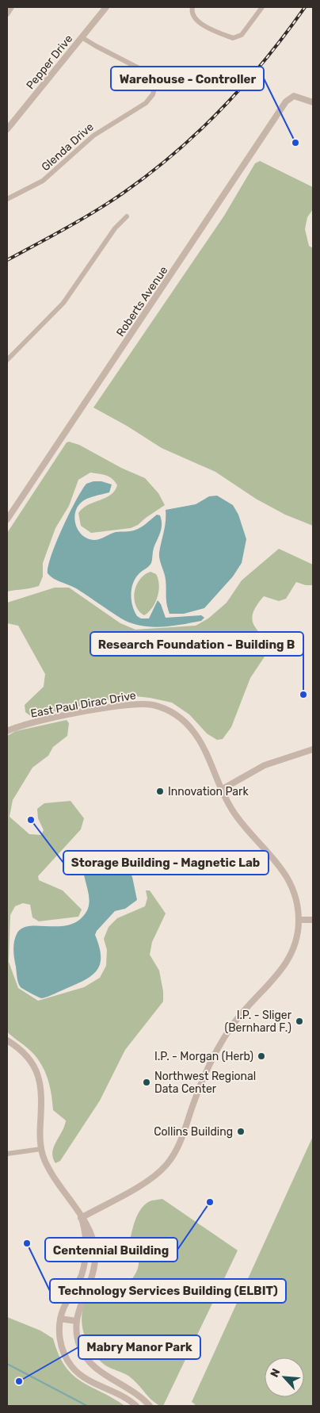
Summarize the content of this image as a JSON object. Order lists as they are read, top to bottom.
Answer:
{
  "streets": {
    "street": [
      "Pepper Drive",
      "Glenda Drive",
      "Roberts Avenue",
      "East Paul Dirac Drive"
    ]
  },
  "crossings": [
    ["Pepper Drive", "Glenda Drive"]
  ],
  "places": [
    "Warehouse - Controller",
    "Research Foundation - Building B",
    "Innovation Park",
    "Storage Building - Magnetic Lab",
    "I.P. - Sliger (Bernhard F.)",
    "I.P. - Morgan (Herb)",
    "Northwest Regional Data Center",
    "Collins Building",
    "Centennial Building",
    "Technology Services Building (ELBIT)",
    "Mabry Manor Park"
  ],
  "north": "top left"
}
